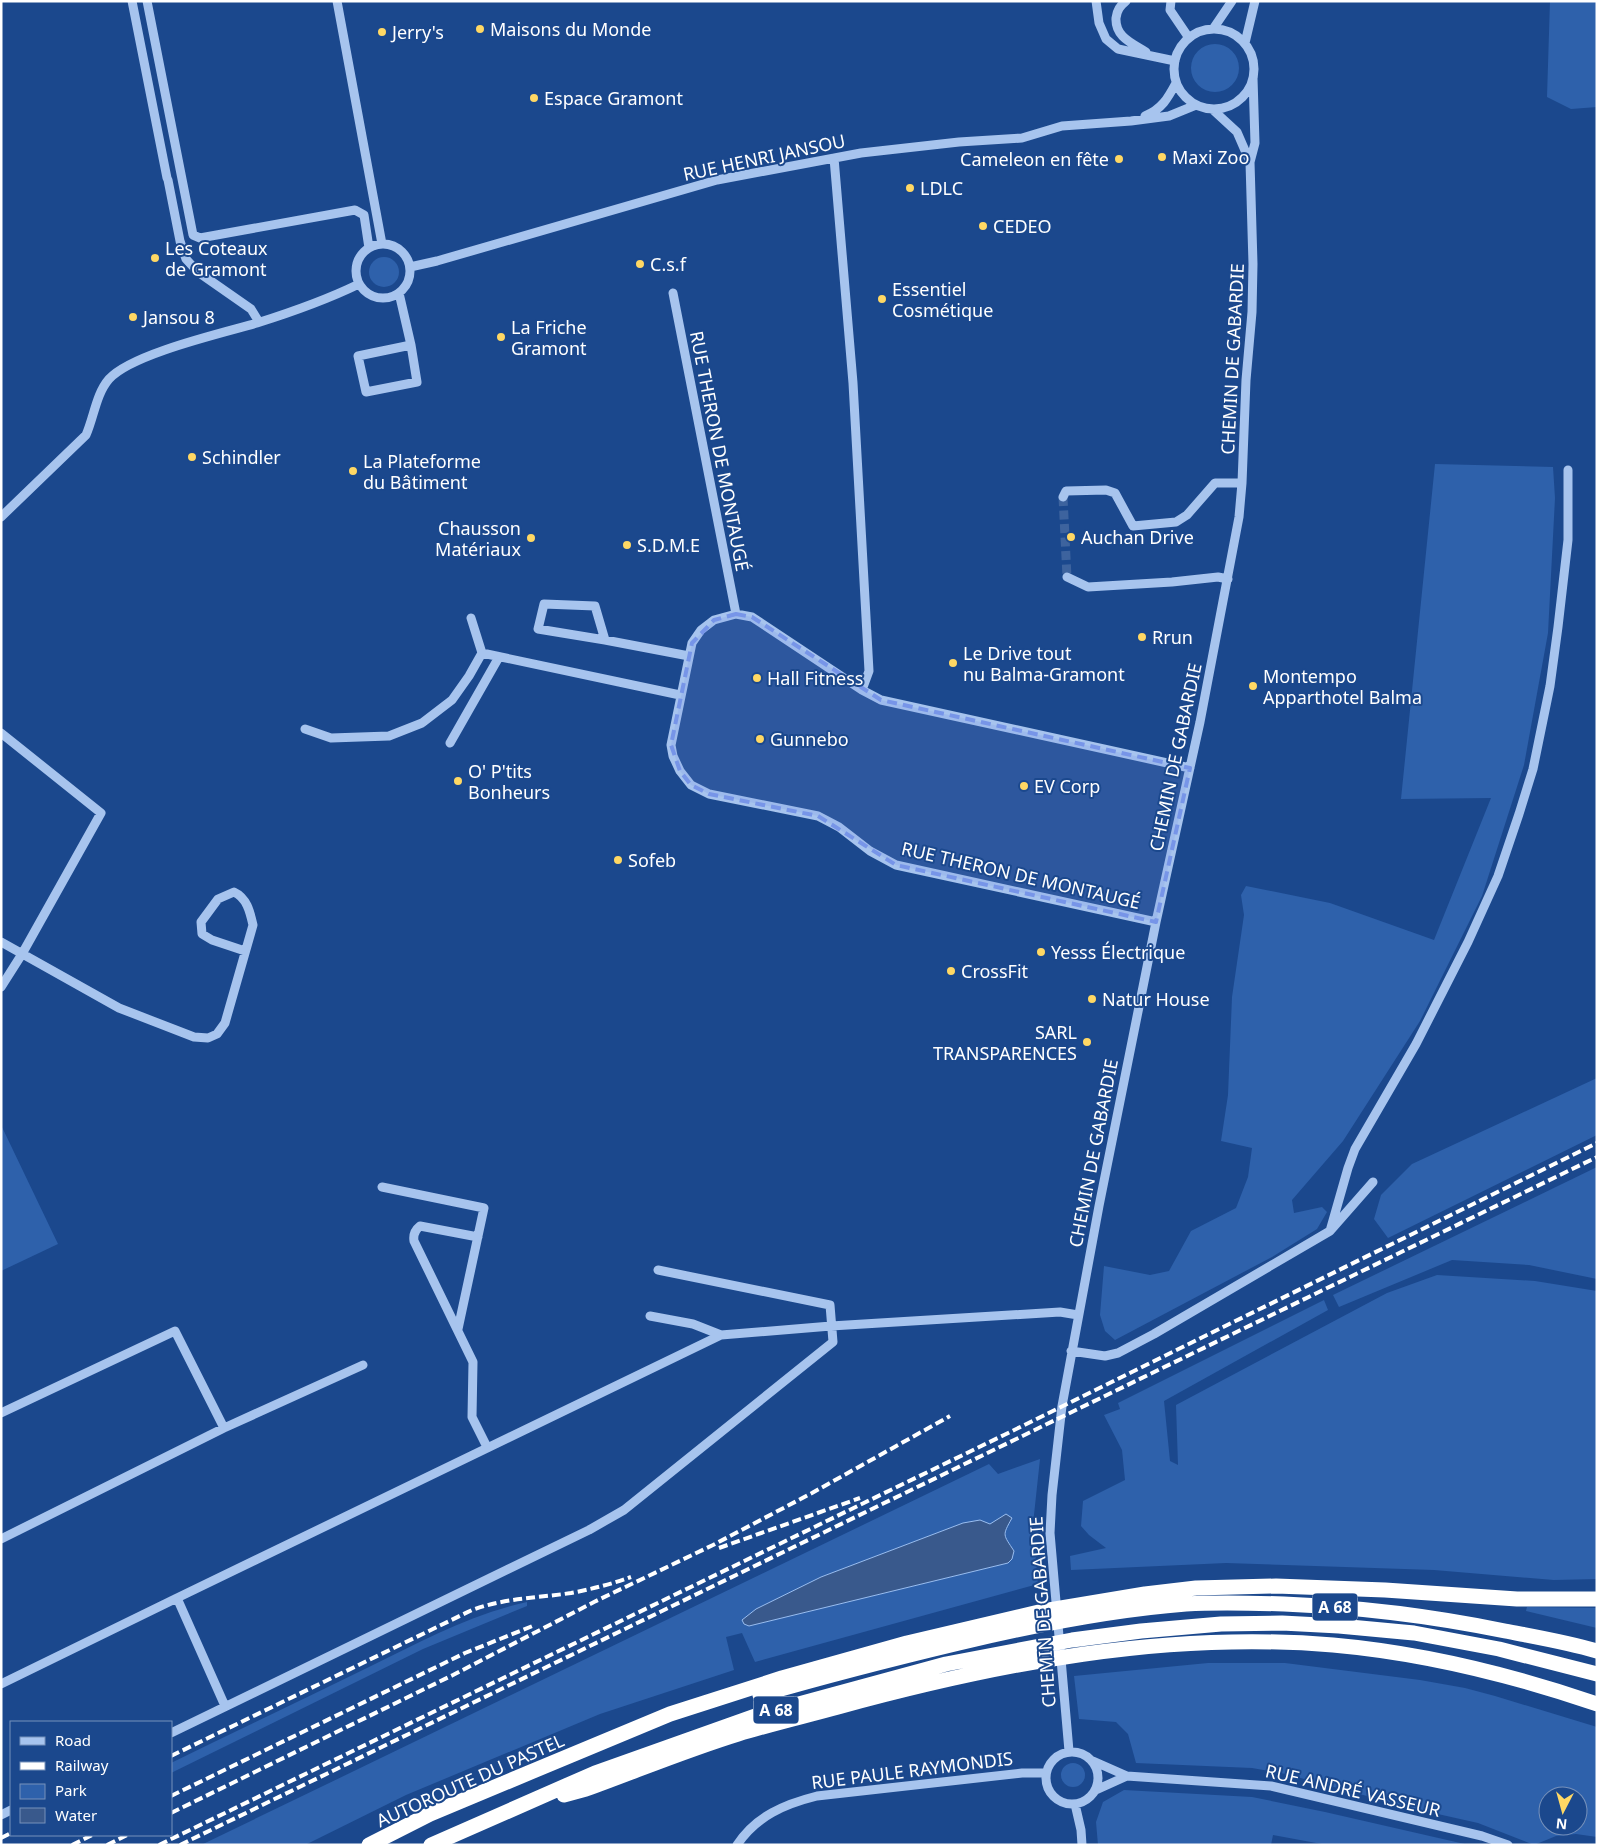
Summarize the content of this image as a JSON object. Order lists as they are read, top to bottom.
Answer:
{
  "streets": {
    "highway": ["A 68", "AUTOROUTE DU PASTEL"],
    "street": [
      "RUE HENRI JANSOU",
      "CHEMIN DE GABARDIE",
      "RUE THERON DE MONTAUGÉ",
      "RUE PAULE RAYMONDIS",
      "RUE ANDRÉ VASSEUR"
    ]
  },
  "crossings": [
    ["RUE HENRI JANSOU", "CHEMIN DE GABARDIE"],
    ["CHEMIN DE GABARDIE", "RUE THERON DE MONTAUGÉ"],
    ["CHEMIN DE GABARDIE", "RUE PAULE RAYMONDIS"],
    ["CHEMIN DE GABARDIE", "RUE ANDRÉ VASSEUR"],
    ["A 68", "AUTOROUTE DU PASTEL"],
    ["RUE PAULE RAYMONDIS", "RUE ANDRÉ VASSEUR"]
  ],
  "places": [
    "Maisons du Monde",
    "Jerry's",
    "Espace Gramont",
    "Maxi Zoo",
    "Cameleon en fête",
    "LDLC",
    "CEDEO",
    "Les Coteaux de Gramont",
    "C.s.f",
    "Essentiel Cosmétique",
    "Jansou 8",
    "La Friche Gramont",
    "Schindler",
    "La Plateforme du Bâtiment",
    "Auchan Drive",
    "Chausson Matériaux",
    "S.D.M.E",
    "Rrun",
    "Le Drive tout nu Balma-Gramont",
    "Hall Fitness",
    "Montempo Apparthotel Balma",
    "Gunnebo",
    "O' P'tits Bonheurs",
    "EV Corp",
    "Sofeb",
    "Yesss Électrique",
    "CrossFit",
    "Natur House",
    "SARL TRANSPARENCES"
  ],
  "legend": [
    "Road",
    "Railway",
    "Park",
    "Water"
  ],
  "north": "bottom"
}
